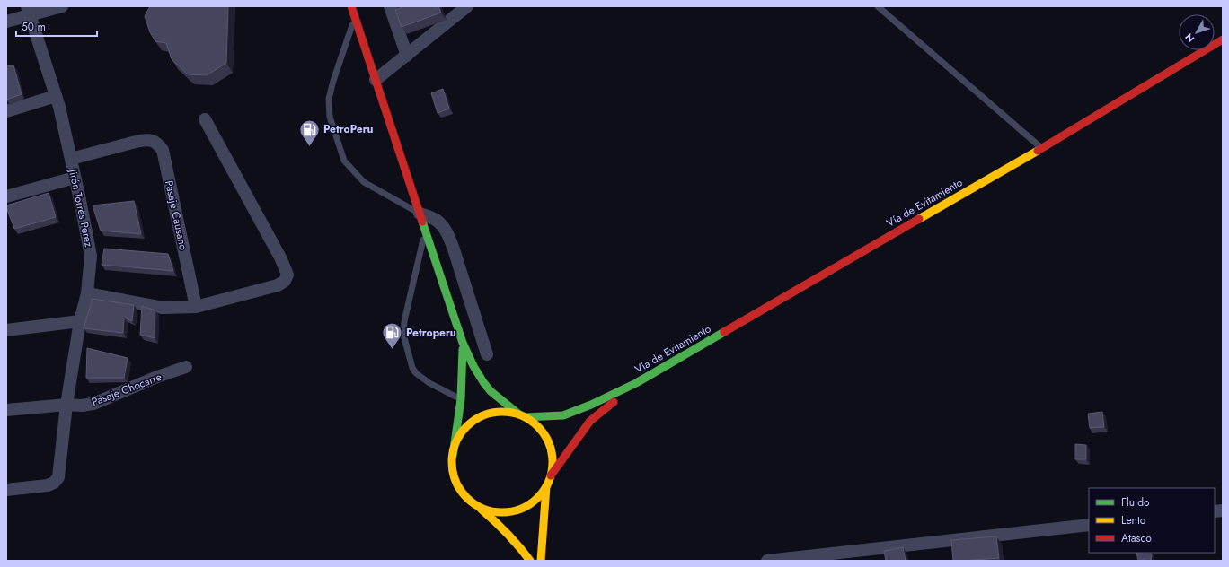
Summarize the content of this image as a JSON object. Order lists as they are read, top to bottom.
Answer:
{
  "streets": {
    "main road": ["Vía de Evitamiento"],
    "street": ["Jirón Torres Perez", "Pasaje Causano", "Pasaje Chocarre"]
  },
  "crossings": [
    ["Jirón Torres Perez", "Pasaje Causano"],
    ["Jirón Torres Perez", "Pasaje Chocarre"]
  ],
  "places": {
    "fuel station": ["PetroPeru", "Petroperu"]
  },
  "legend": ["Fluido", "Lento", "Atasco"],
  "scale_bar": "50 m",
  "north": "bottom left"
}
